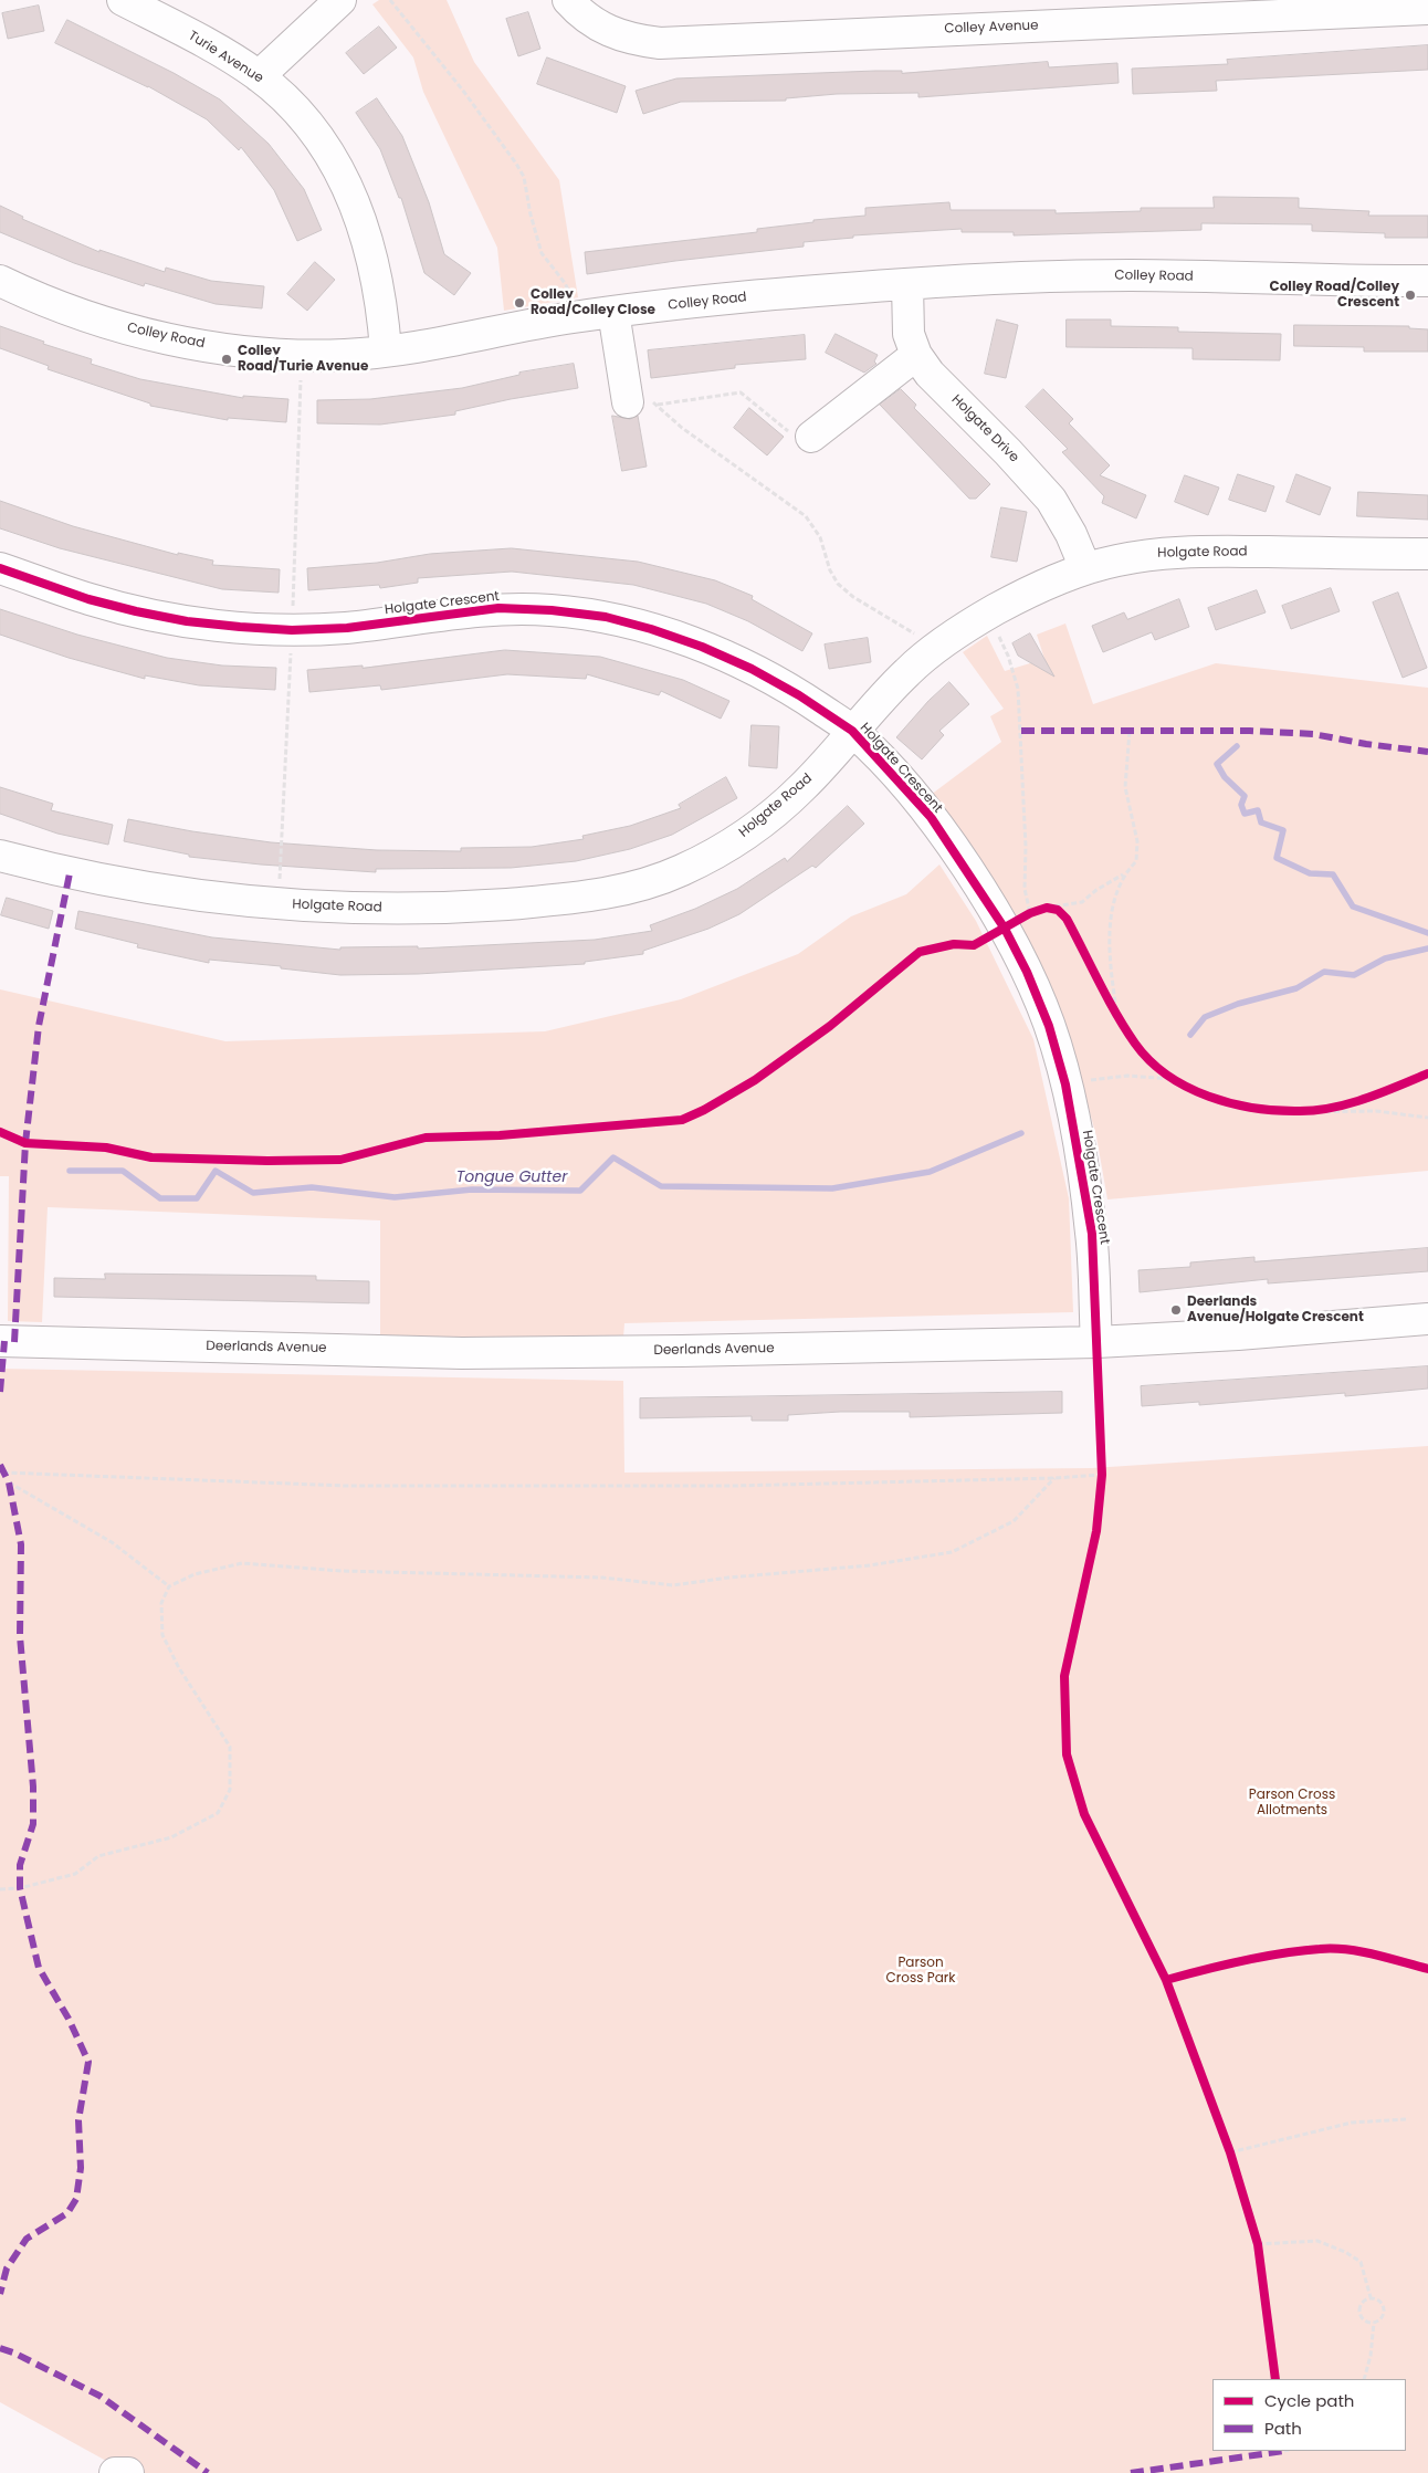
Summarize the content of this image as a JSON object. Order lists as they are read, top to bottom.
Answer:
{
  "streets": {
    "street": [
      "Colley Avenue",
      "Turie Avenue",
      "Colley Road",
      "Holgate Drive",
      "Holgate Road",
      "Holgate Crescent",
      "Deerlands Avenue"
    ]
  },
  "crossings": [
    ["Turie Avenue", "Colley Road"],
    ["Colley Road", "Holgate Drive"],
    ["Holgate Drive", "Holgate Road"],
    ["Holgate Road", "Holgate Crescent"],
    ["Holgate Crescent", "Deerlands Avenue"]
  ],
  "water": ["Tongue Gutter"],
  "parks": ["Parson Cross Allotments", "Parson Cross Park"],
  "places": [
    "Colley Road/Colley Crescent",
    "Colley Road/Colley Close",
    "Colley Road/Turie Avenue",
    "Deerlands Avenue/Holgate Crescent"
  ],
  "legend": ["Cycle path", "Path"]
}
